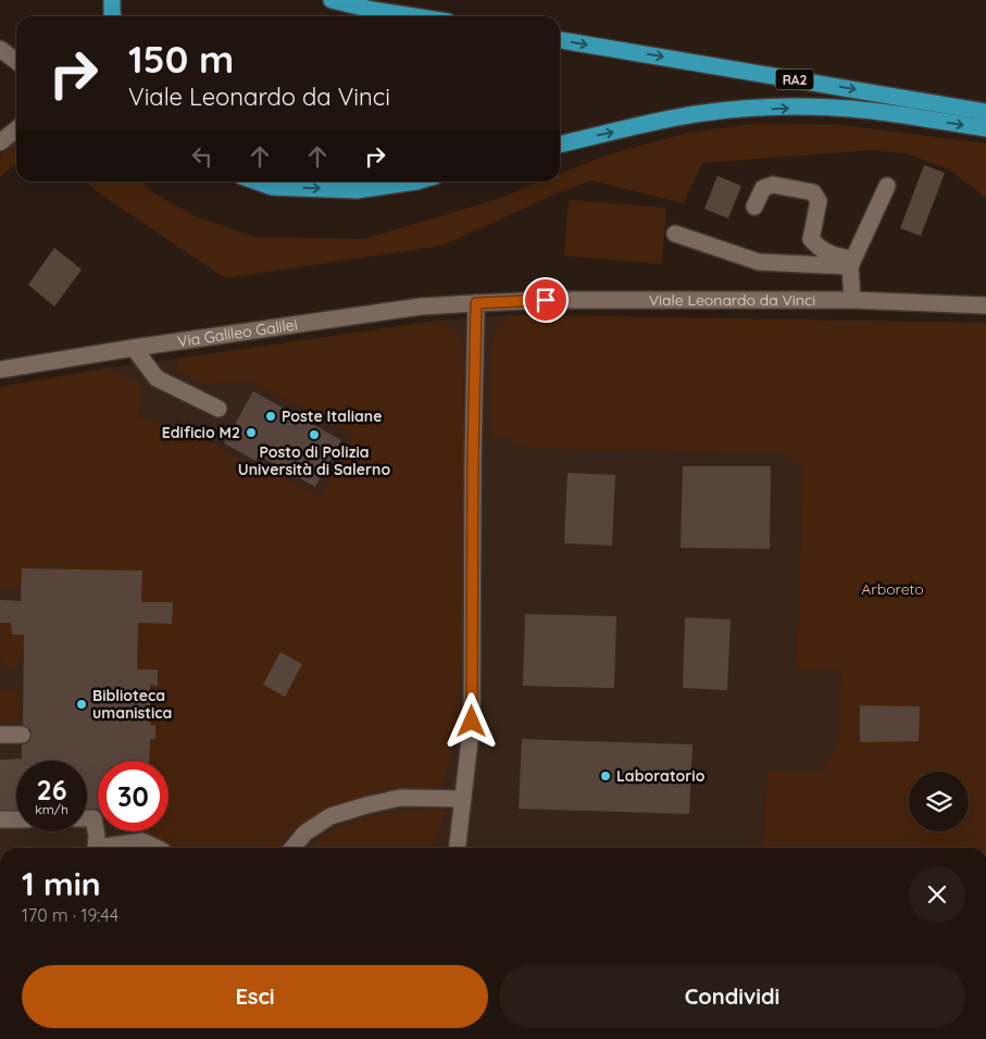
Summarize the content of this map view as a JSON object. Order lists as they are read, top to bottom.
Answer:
{
  "streets": {
    "highway": ["RA2"],
    "street": ["Viale Leonardo da Vinci", "Via Galileo Galilei"]
  },
  "crossings": [
    ["Viale Leonardo da Vinci", "Via Galileo Galilei"]
  ],
  "parks": ["Arboreto"],
  "places": [
    "Poste Italiane",
    "Edificio M2",
    "Posto di Polizia Università di Salerno",
    "Biblioteca umanistica",
    "Laboratorio"
  ],
  "page": {
    "turn": ["150 m", "Viale Leonardo da Vinci"],
    "speed": "26 km/h",
    "limit": "30",
    "heading": ["1 min", "170 m · 19:44"],
    "buttons": ["Esci", "Condividi"]
  }
}
